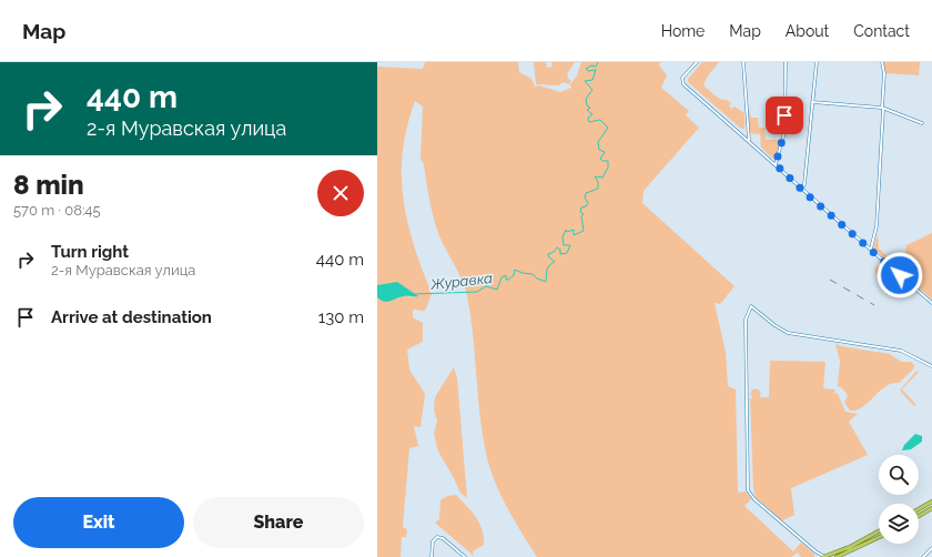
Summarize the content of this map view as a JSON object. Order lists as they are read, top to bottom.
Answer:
{
  "water": ["Журавка"],
  "page": {
    "header": "Map",
    "nav": [
      "Home",
      "Map",
      "About",
      "Contact"
    ],
    "turn": ["440 m", "2-я Муравская улица"],
    "heading": ["8 min", "570 m · 08:45"],
    "list": [
      {
        "name": "Turn right",
        "note": "2-я Муравская улица",
        "value": "440 m"
      },
      {
        "name": "Arrive at destination",
        "value": "130 m"
      }
    ],
    "buttons": ["Exit", "Share"]
  }
}
